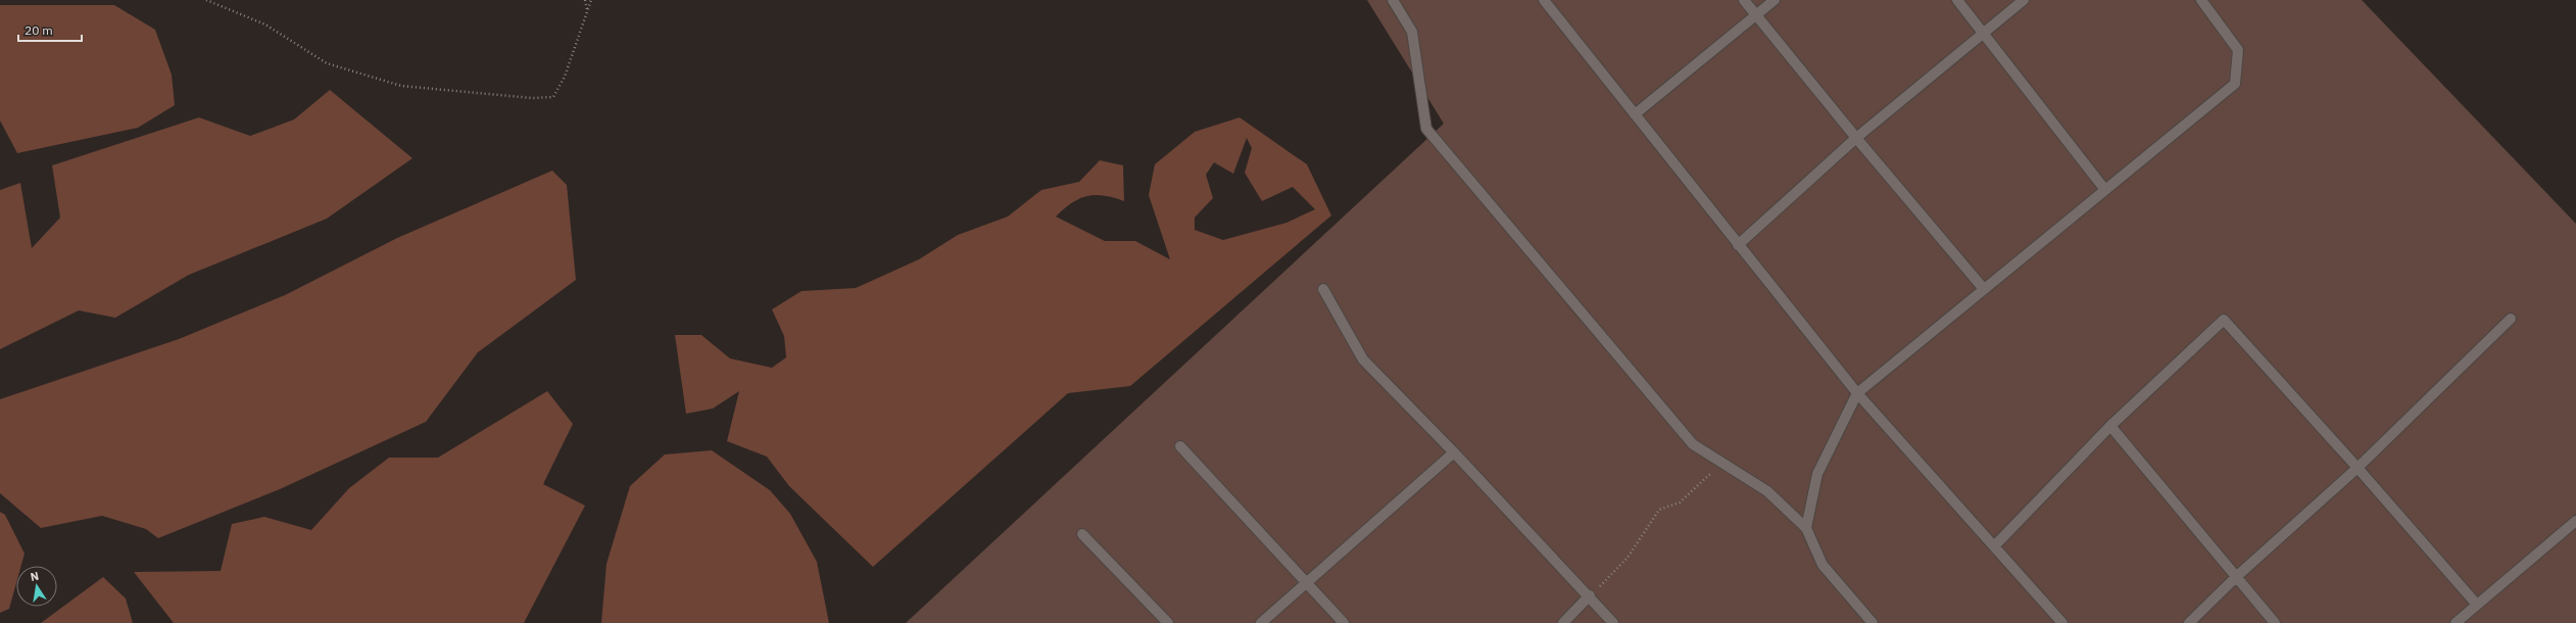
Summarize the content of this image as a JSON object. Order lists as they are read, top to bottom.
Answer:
{
  "scale_bar": "20 m",
  "north": "top"
}
